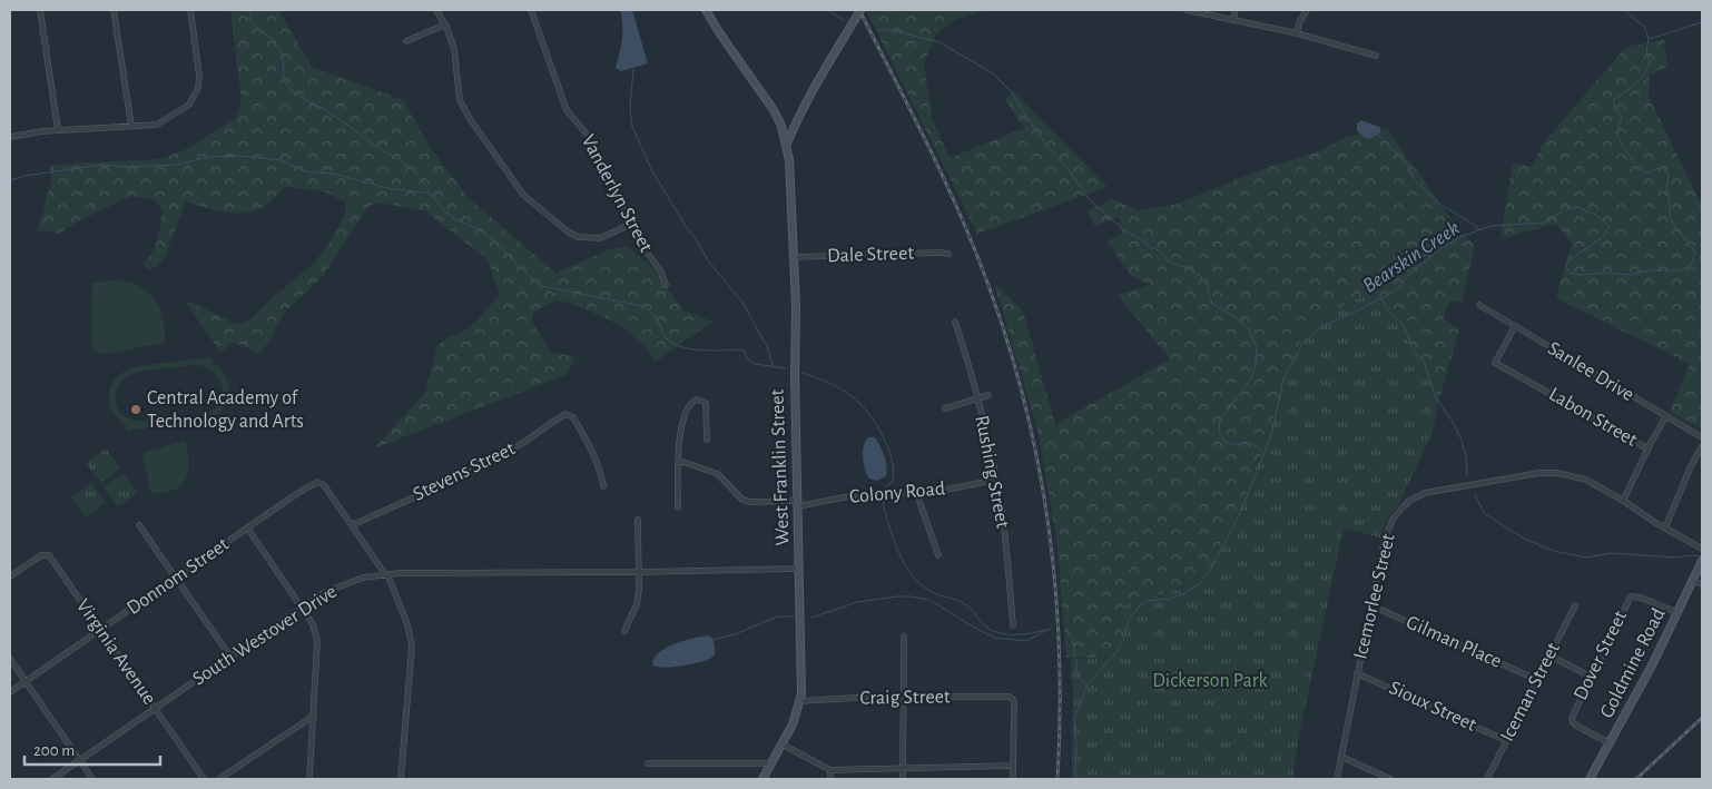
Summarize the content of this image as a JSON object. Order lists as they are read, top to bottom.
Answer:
{
  "streets": {
    "main road": ["West Franklin Street", "Goldmine Road"],
    "street": [
      "Vanderlyn Street",
      "Dale Street",
      "Sanlee Drive",
      "Labon Street",
      "Stevens Street",
      "Rushing Street",
      "Colony Road",
      "Donnom Street",
      "Icemorlee Street",
      "South Westover Drive",
      "Gilman Place",
      "Virginia Avenue",
      "Dover Street",
      "Iceman Street",
      "Craig Street",
      "Sioux Street"
    ]
  },
  "crossings": [
    ["Dale Street", "West Franklin Street"],
    ["Sanlee Drive", "Labon Street"],
    ["West Franklin Street", "Colony Road"],
    ["West Franklin Street", "South Westover Drive"],
    ["West Franklin Street", "Craig Street"],
    ["Stevens Street", "Donnom Street"],
    ["Rushing Street", "Colony Road"],
    ["Donnom Street", "Virginia Avenue"],
    ["Icemorlee Street", "Gilman Place"],
    ["Icemorlee Street", "Sioux Street"],
    ["South Westover Drive", "Virginia Avenue"],
    ["Gilman Place", "Iceman Street"],
    ["Dover Street", "Goldmine Road"],
    ["Iceman Street", "Sioux Street"]
  ],
  "water": ["Bearskin Creek"],
  "parks": ["Dickerson Park"],
  "places": ["Central Academy of Technology and Arts"],
  "scale_bar": "200 m"
}
